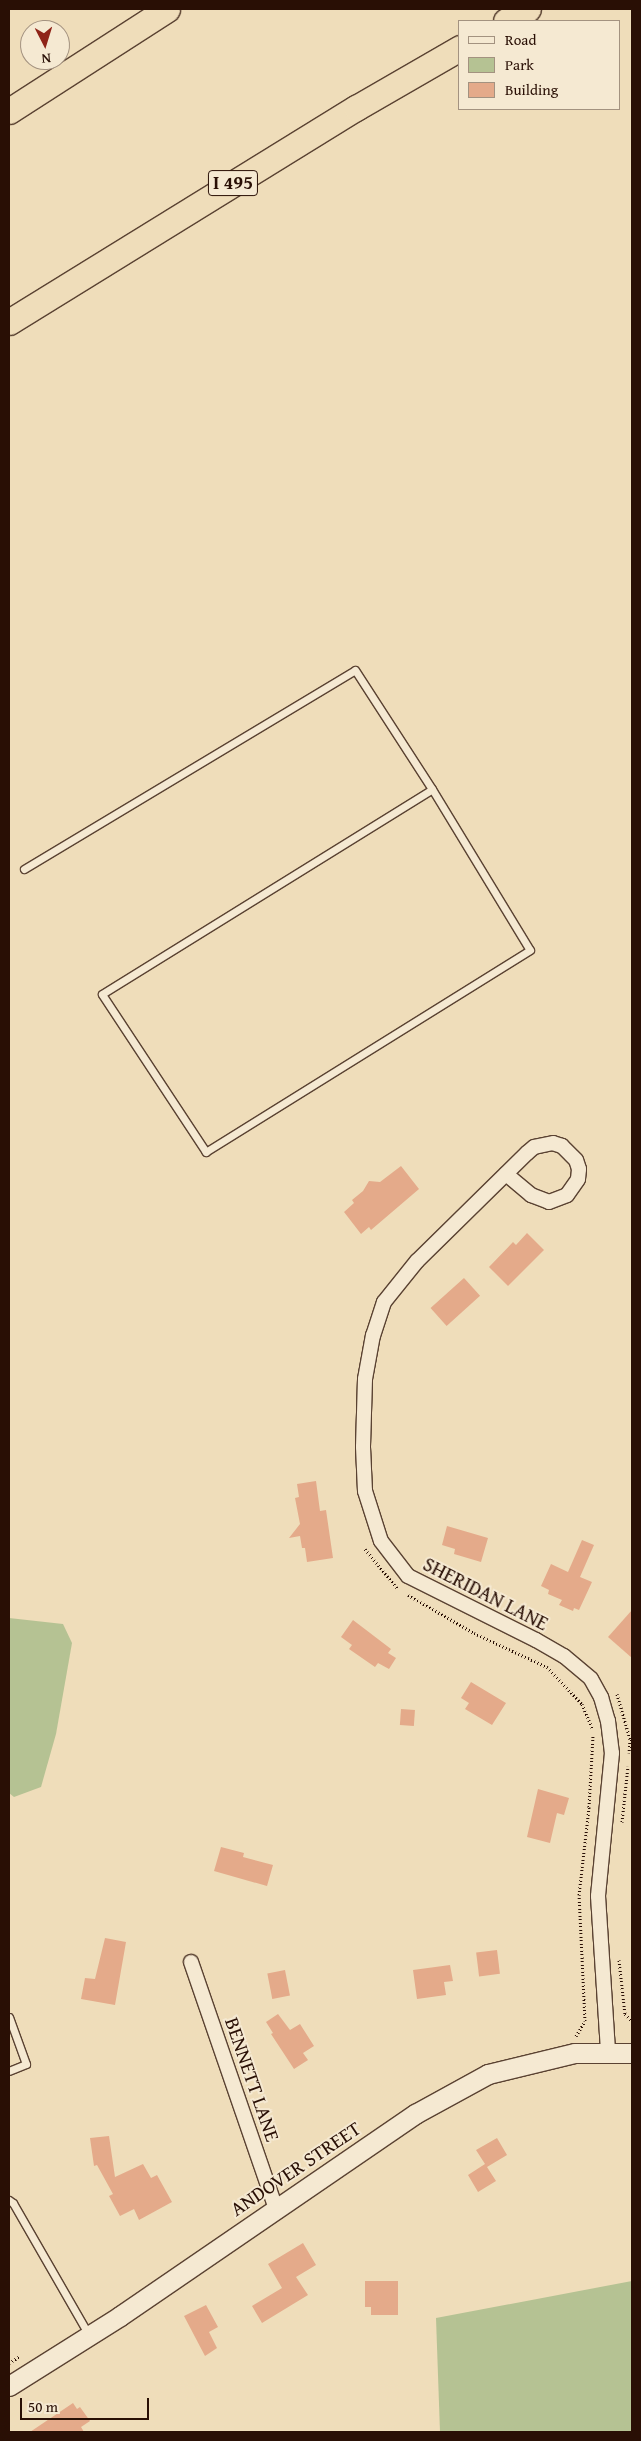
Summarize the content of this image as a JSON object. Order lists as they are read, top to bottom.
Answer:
{
  "streets": {
    "highway": ["I 495"],
    "main road": ["ANDOVER STREET"],
    "street": ["SHERIDAN LANE", "BENNETT LANE"]
  },
  "crossings": [
    ["SHERIDAN LANE", "ANDOVER STREET"],
    ["BENNETT LANE", "ANDOVER STREET"]
  ],
  "legend": ["Road", "Park", "Building"],
  "scale_bar": "50 m",
  "north": "bottom"
}
